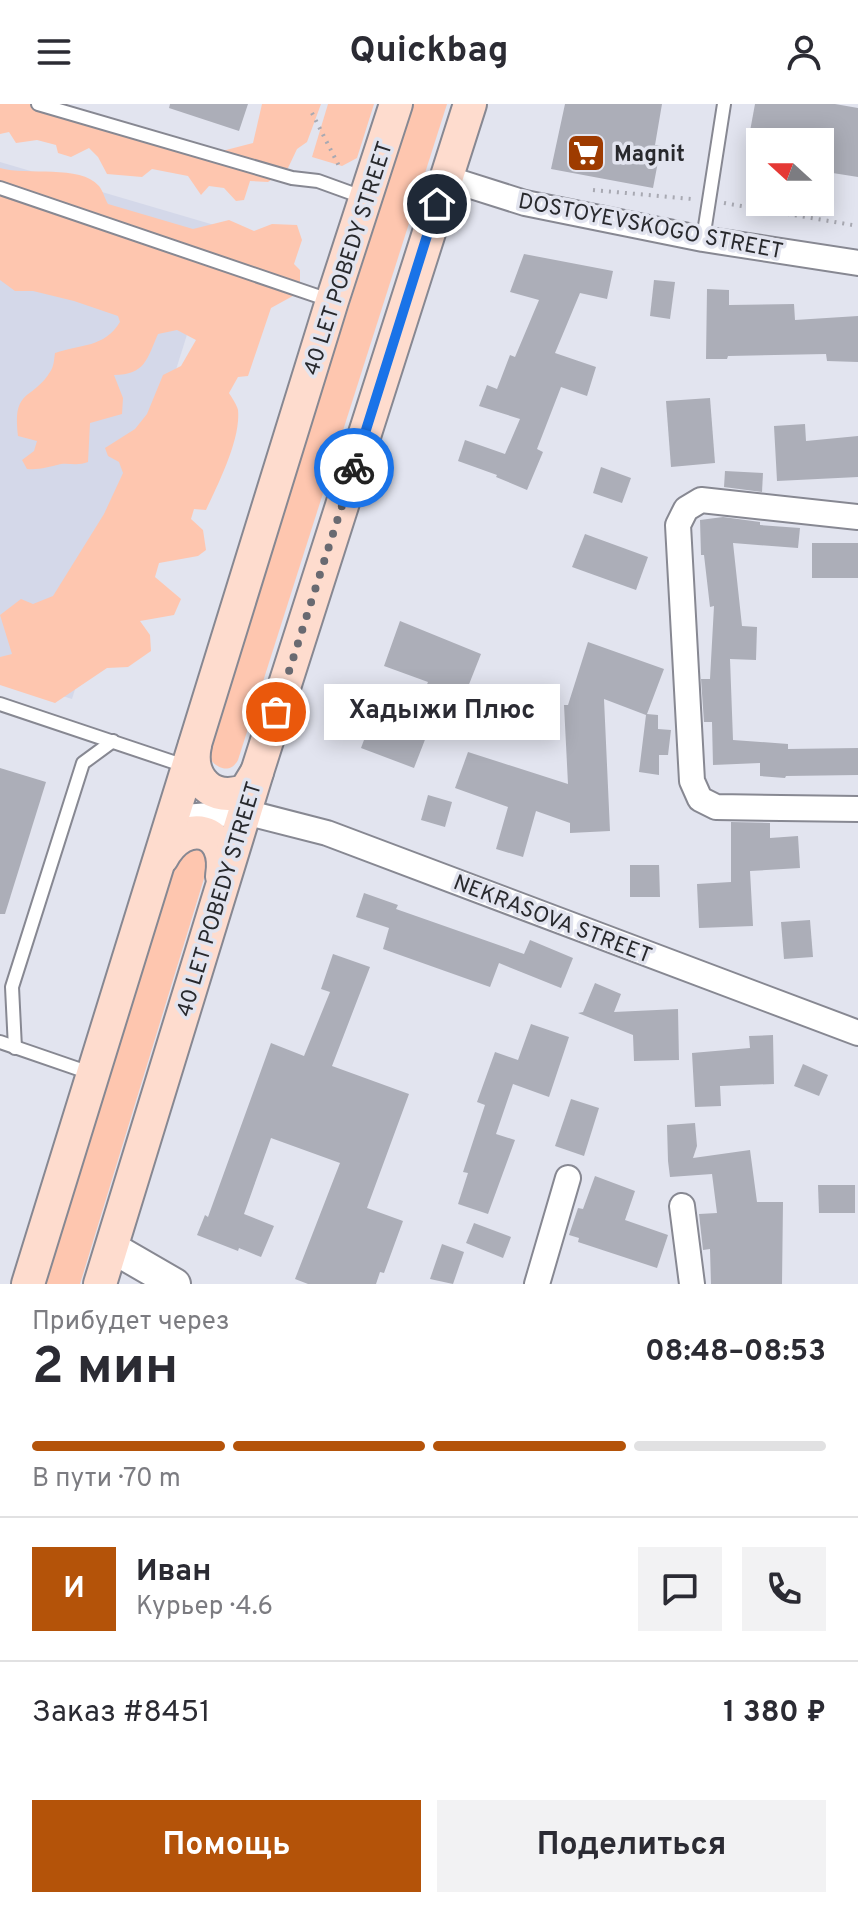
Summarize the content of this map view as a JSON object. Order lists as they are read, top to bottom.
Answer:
{
  "streets": {
    "main road": ["40 LET POBEDY STREET"],
    "street": ["DOSTOYEVSKOGO STREET", "NEKRASOVA STREET"]
  },
  "crossings": [
    ["DOSTOYEVSKOGO STREET", "40 LET POBEDY STREET"],
    ["40 LET POBEDY STREET", "NEKRASOVA STREET"]
  ],
  "places": {
    "supermarket": ["Magnit"],
    "other": ["Хадыжи Плюс"]
  },
  "north": "left",
  "page": {
    "header": "Quickbag",
    "bubble": "Хадыжи Плюс",
    "heading": ["2 мин", "Прибудет через", "08:48–08:53"],
    "panel": [
      "Иван",
      "Курьер · 4.6",
      "Заказ #8451",
      "1 380 ₽"
    ],
    "bar": "В пути · 70 m",
    "round": "И",
    "buttons": ["Помощь", "Поделиться"]
  }
}
